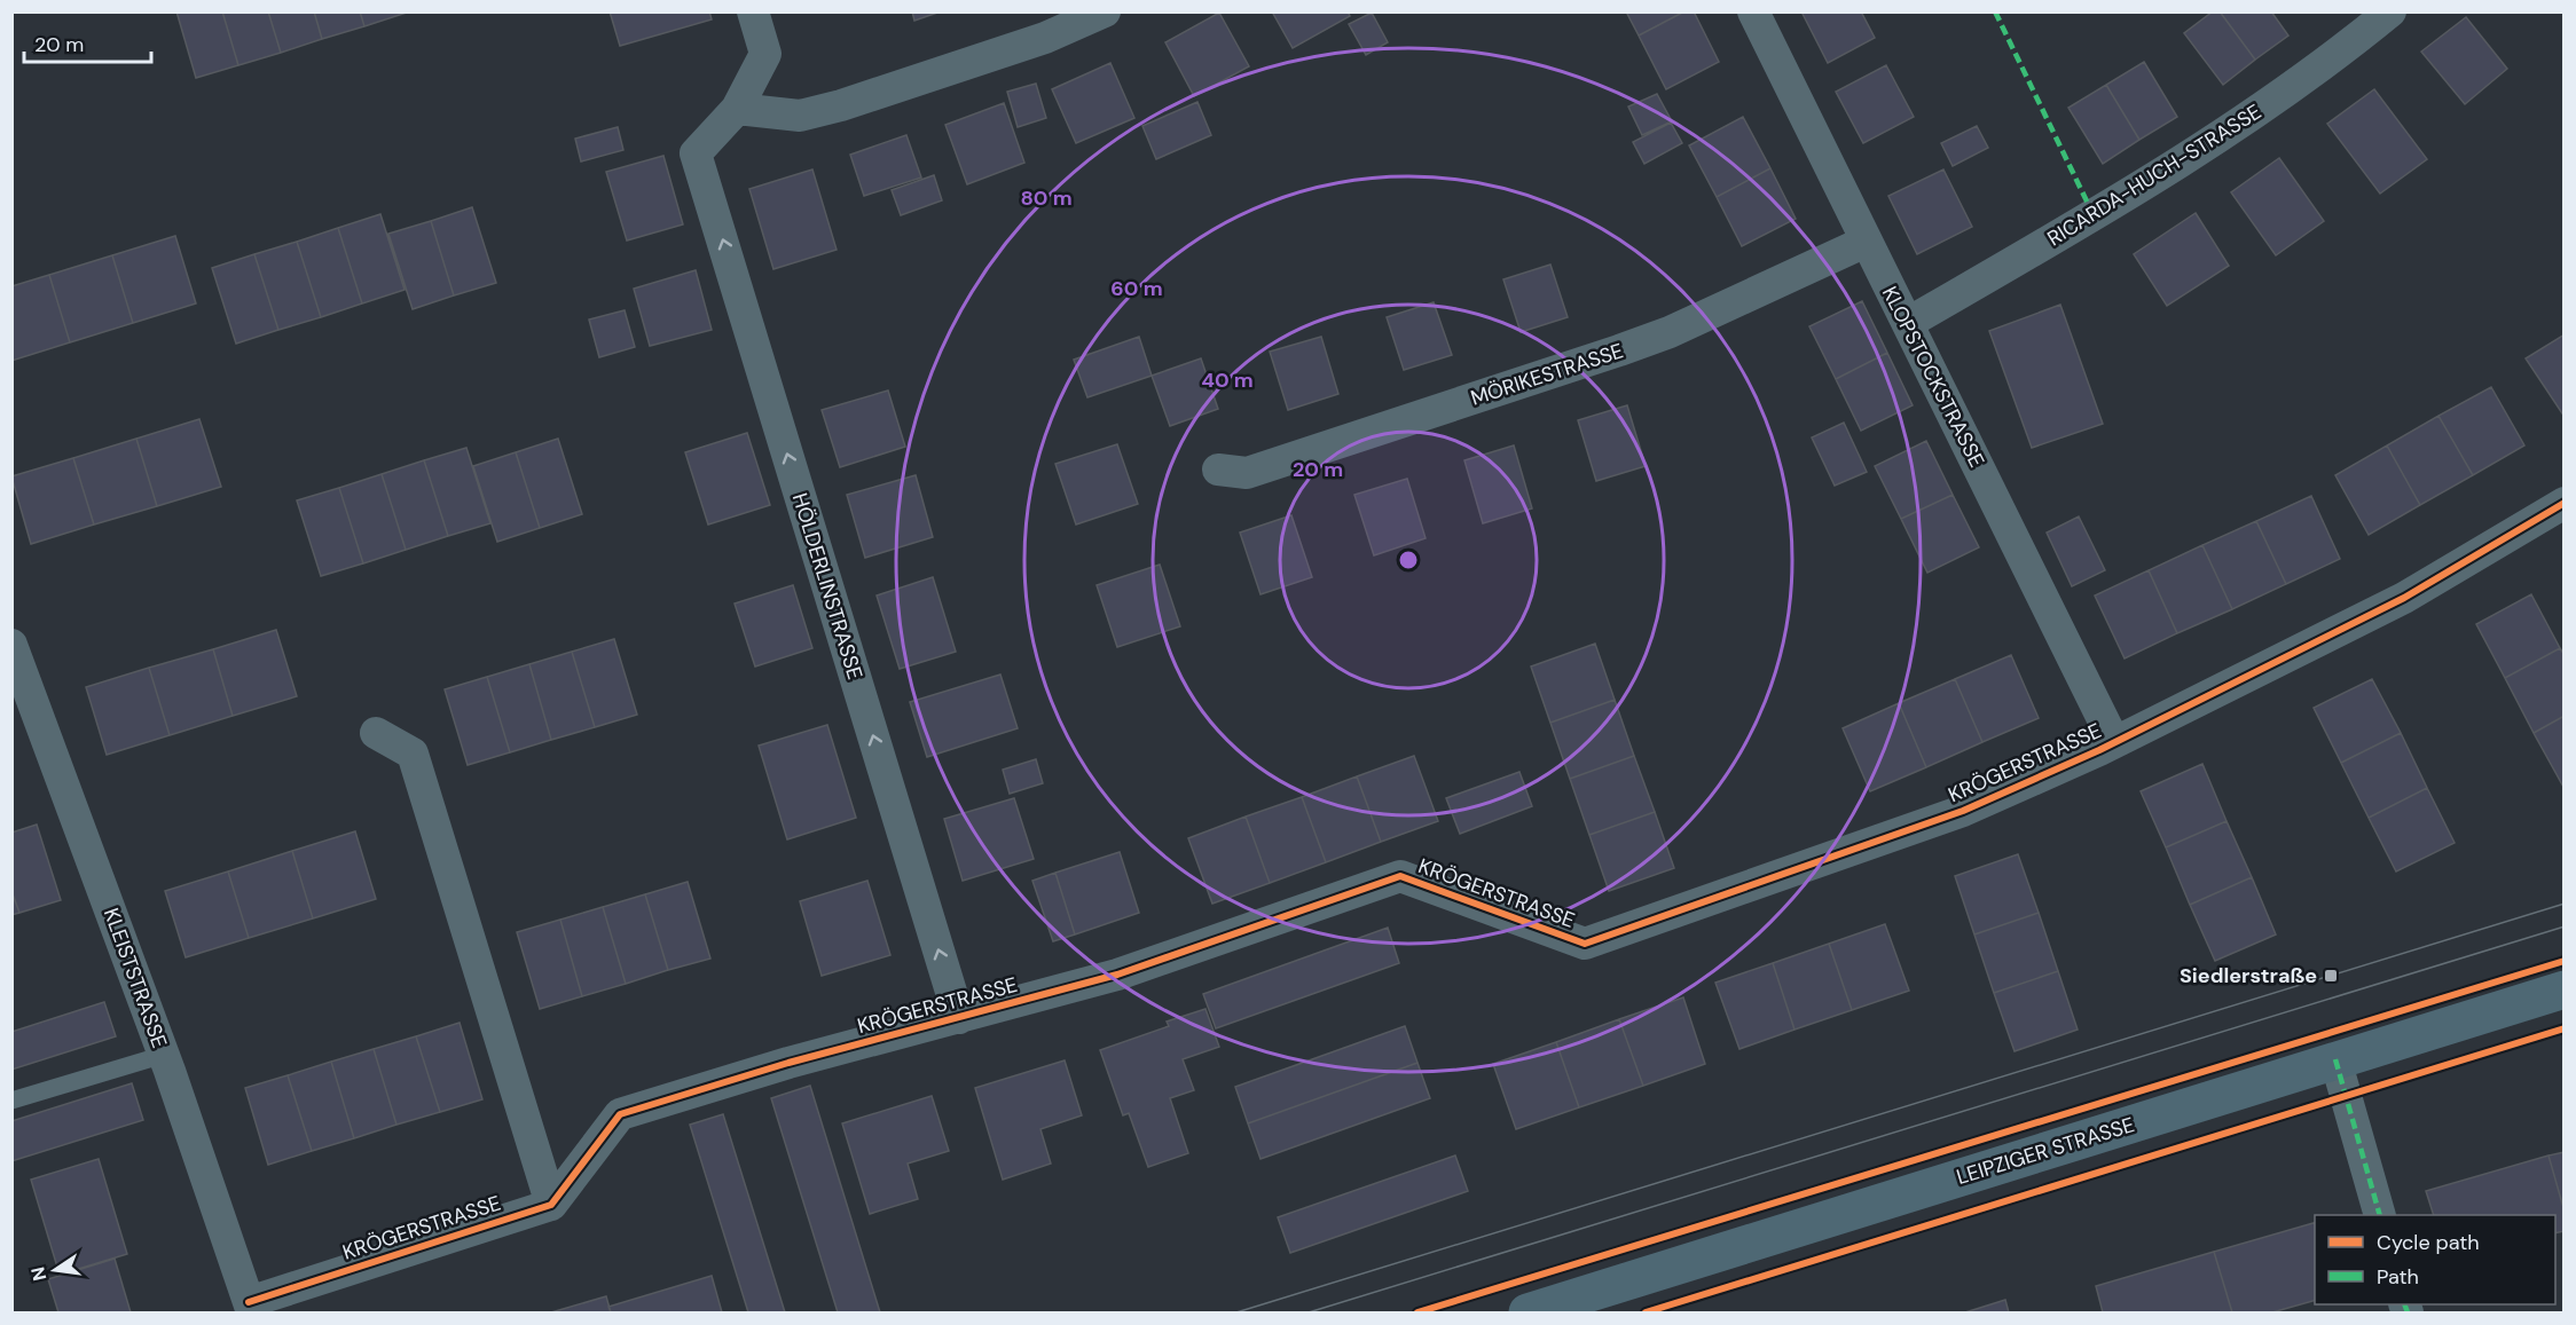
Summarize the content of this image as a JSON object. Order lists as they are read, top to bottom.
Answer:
{
  "streets": {
    "street": [
      "RICARDA-HUCH-STRASSE",
      "MÖRIKESTRASSE",
      "KLOPSTOCKSTRASSE",
      "HÖLDERLINSTRASSE",
      "KRÖGERSTRASSE",
      "KLEISTSTRASSE",
      "LEIPZIGER STRASSE"
    ]
  },
  "crossings": [
    ["RICARDA-HUCH-STRASSE", "KLOPSTOCKSTRASSE"],
    ["MÖRIKESTRASSE", "KLOPSTOCKSTRASSE"],
    ["KLOPSTOCKSTRASSE", "KRÖGERSTRASSE"],
    ["HÖLDERLINSTRASSE", "KRÖGERSTRASSE"],
    ["KRÖGERSTRASSE", "KLEISTSTRASSE"]
  ],
  "one_way": ["HÖLDERLINSTRASSE"],
  "places": {
    "transit": ["Siedlerstraße"]
  },
  "legend": ["Cycle path", "Path"],
  "scale_bar": "20 m",
  "north": "left",
  "rings": [
    "80 m",
    "60 m",
    "40 m",
    "20 m"
  ]
}
